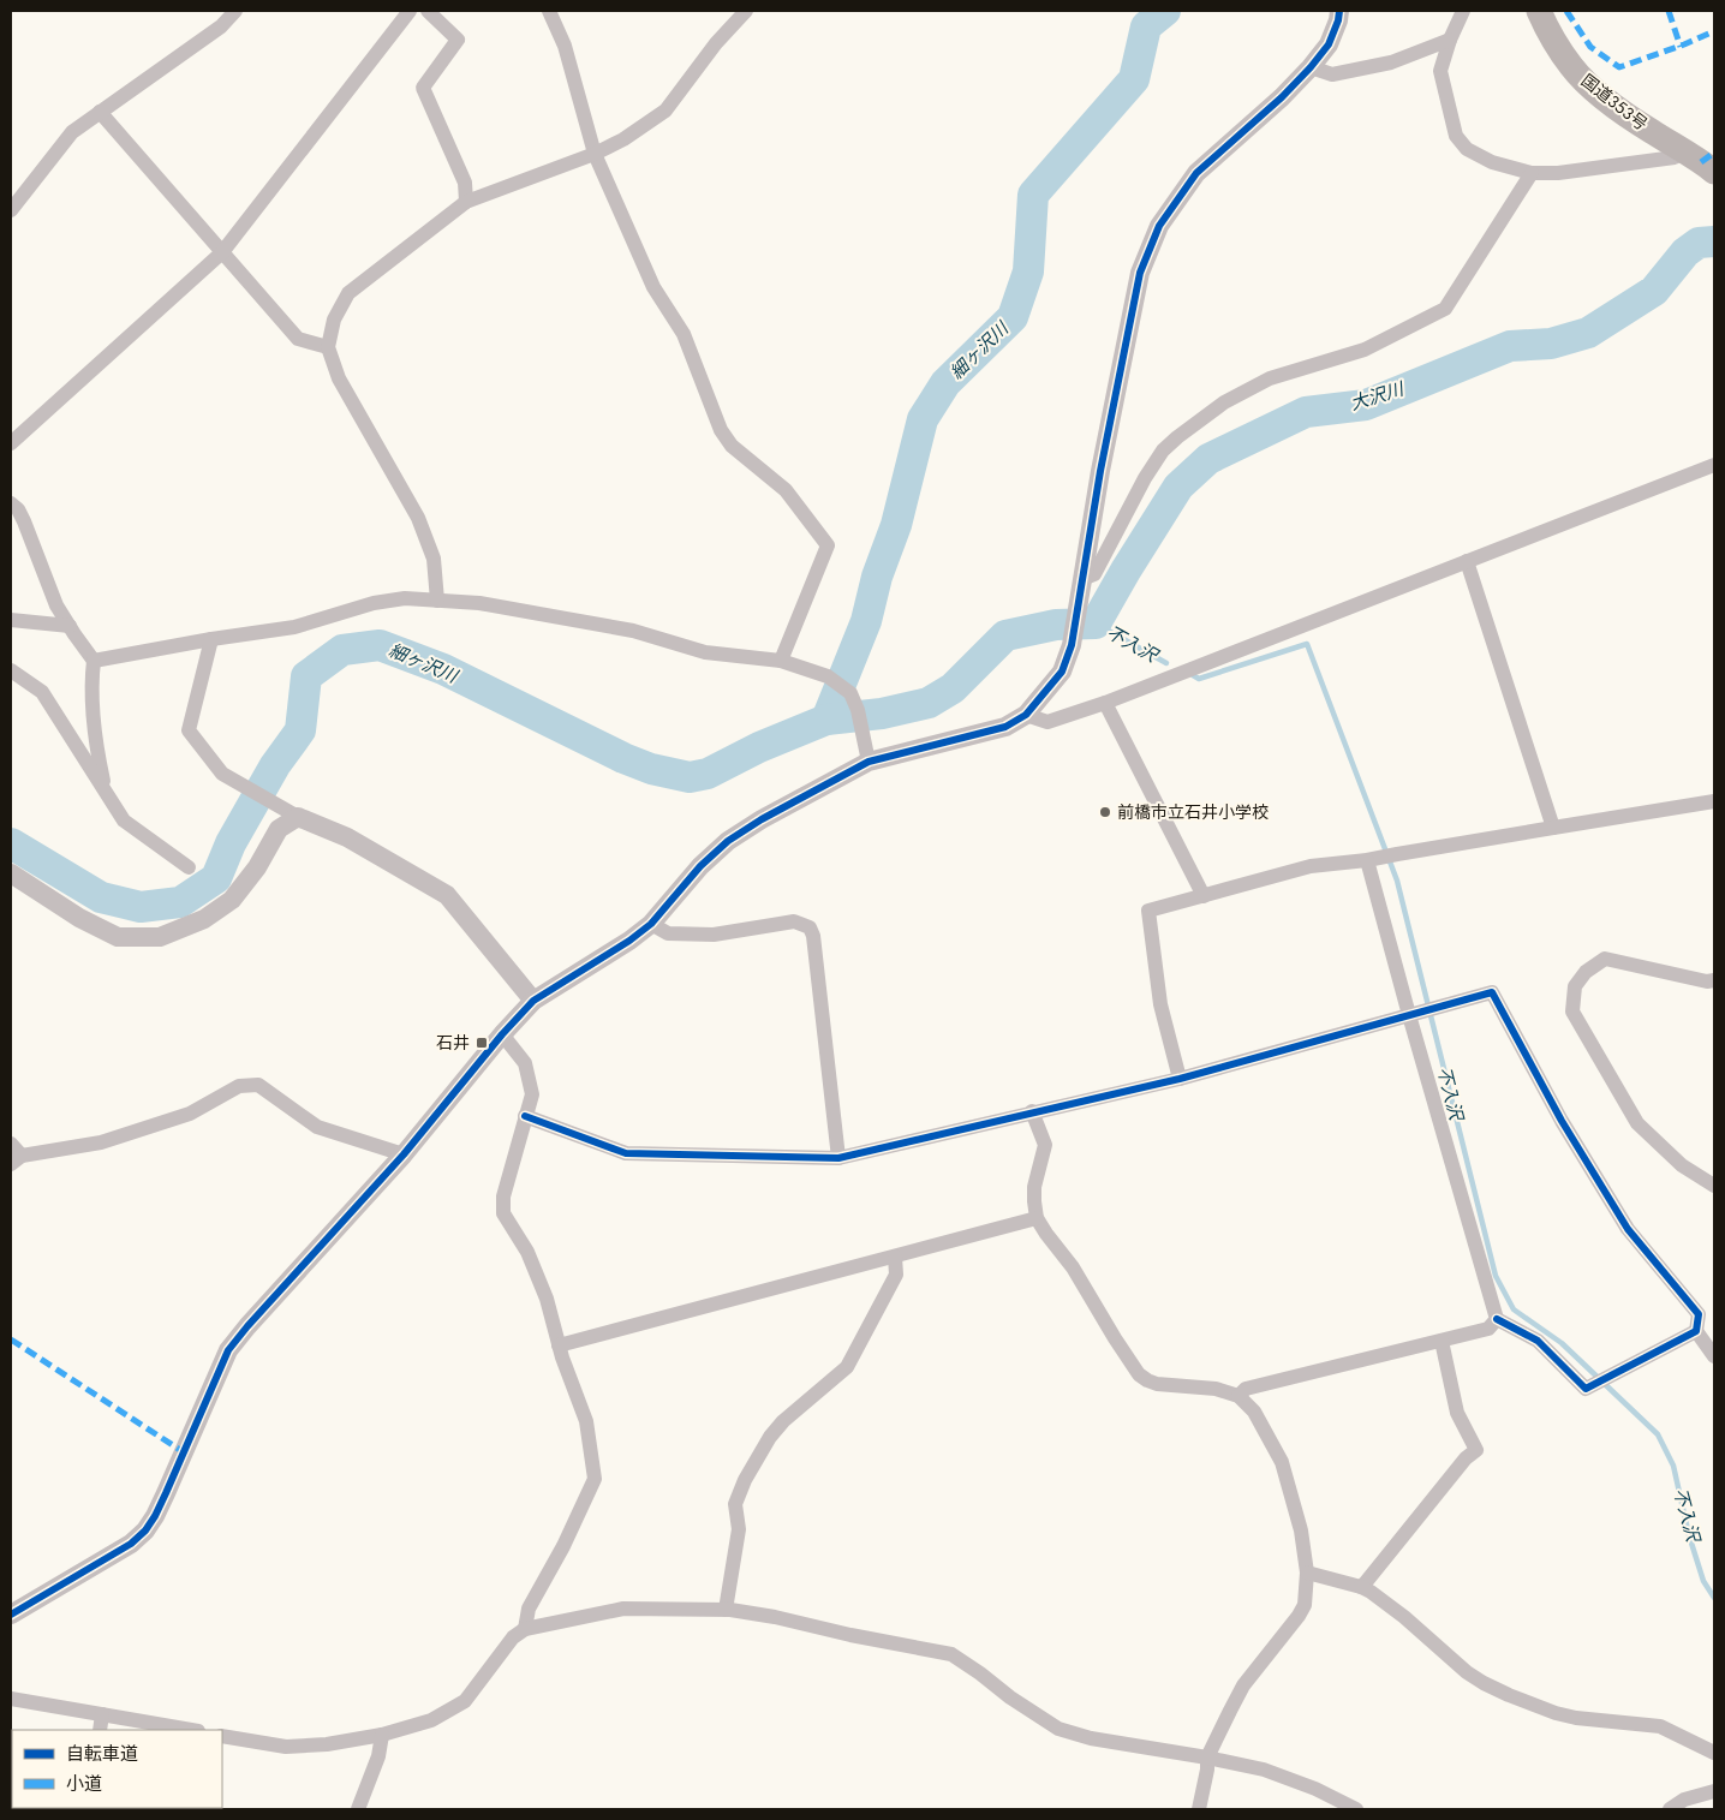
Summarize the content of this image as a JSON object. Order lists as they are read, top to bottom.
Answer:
{
  "streets": {
    "highway": ["国道353号"]
  },
  "water": ["細ヶ沢川", "大沢川", "不入沢"],
  "places": {
    "other": ["前橋市立石井小学校"],
    "transit": ["石井"]
  },
  "legend": ["自転車道", "小道"]
}
